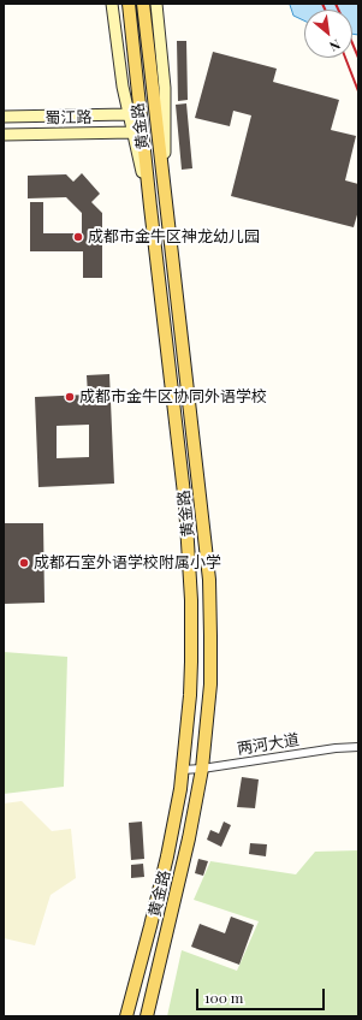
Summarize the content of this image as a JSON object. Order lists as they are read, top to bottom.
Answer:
{
  "streets": {
    "main road": ["蜀江路", "黄金路"],
    "street": ["两河大道"]
  },
  "crossings": [
    ["黄金路", "两河大道"]
  ],
  "places": ["成都市金牛区神龙幼儿园", "成都市金牛区协同外语学校", "成都石室外语学校附属小学"],
  "scale_bar": "100 m",
  "north": "bottom right"
}
